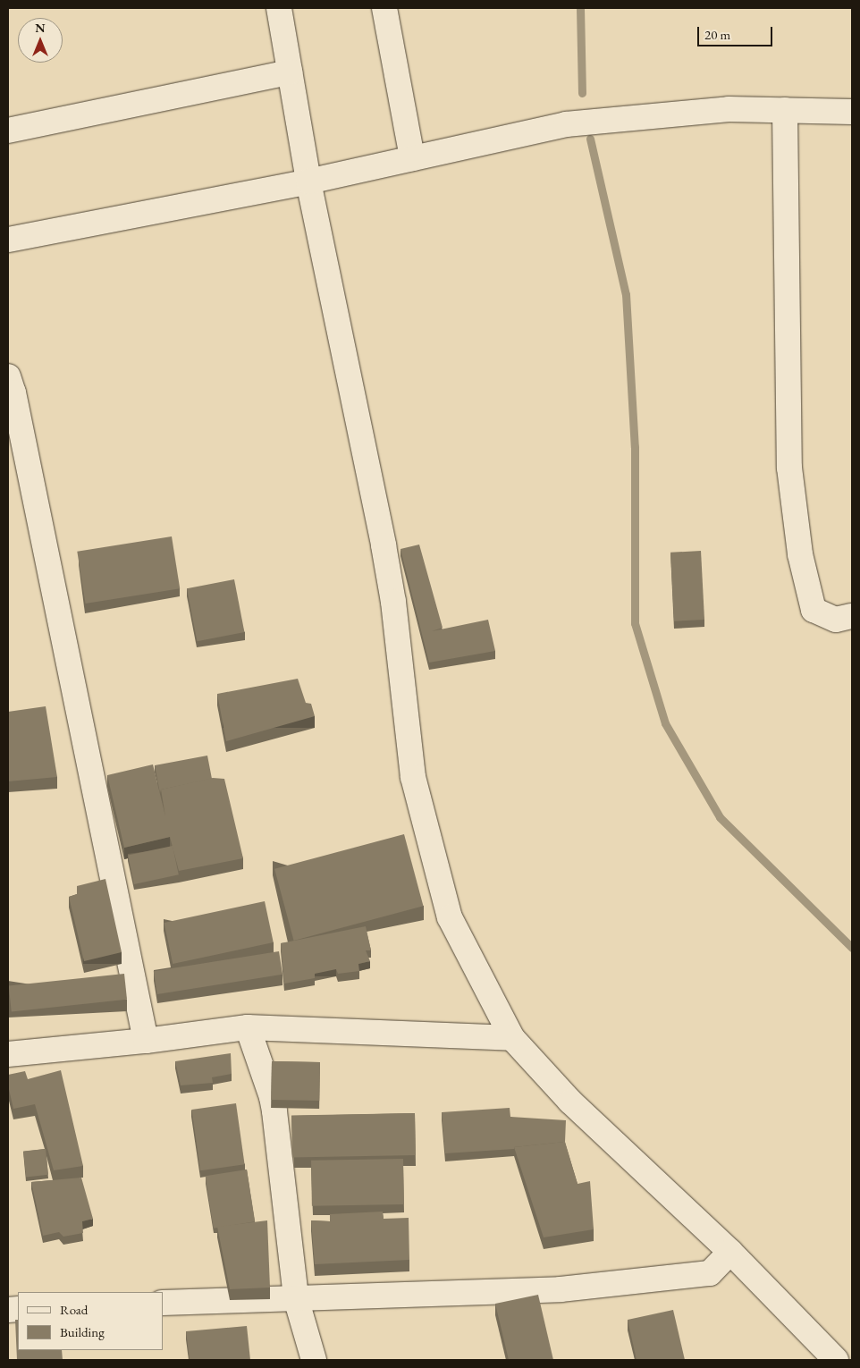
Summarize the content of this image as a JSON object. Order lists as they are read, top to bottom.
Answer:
{
  "legend": ["Road", "Building"],
  "scale_bar": "20 m",
  "north": "top"
}
